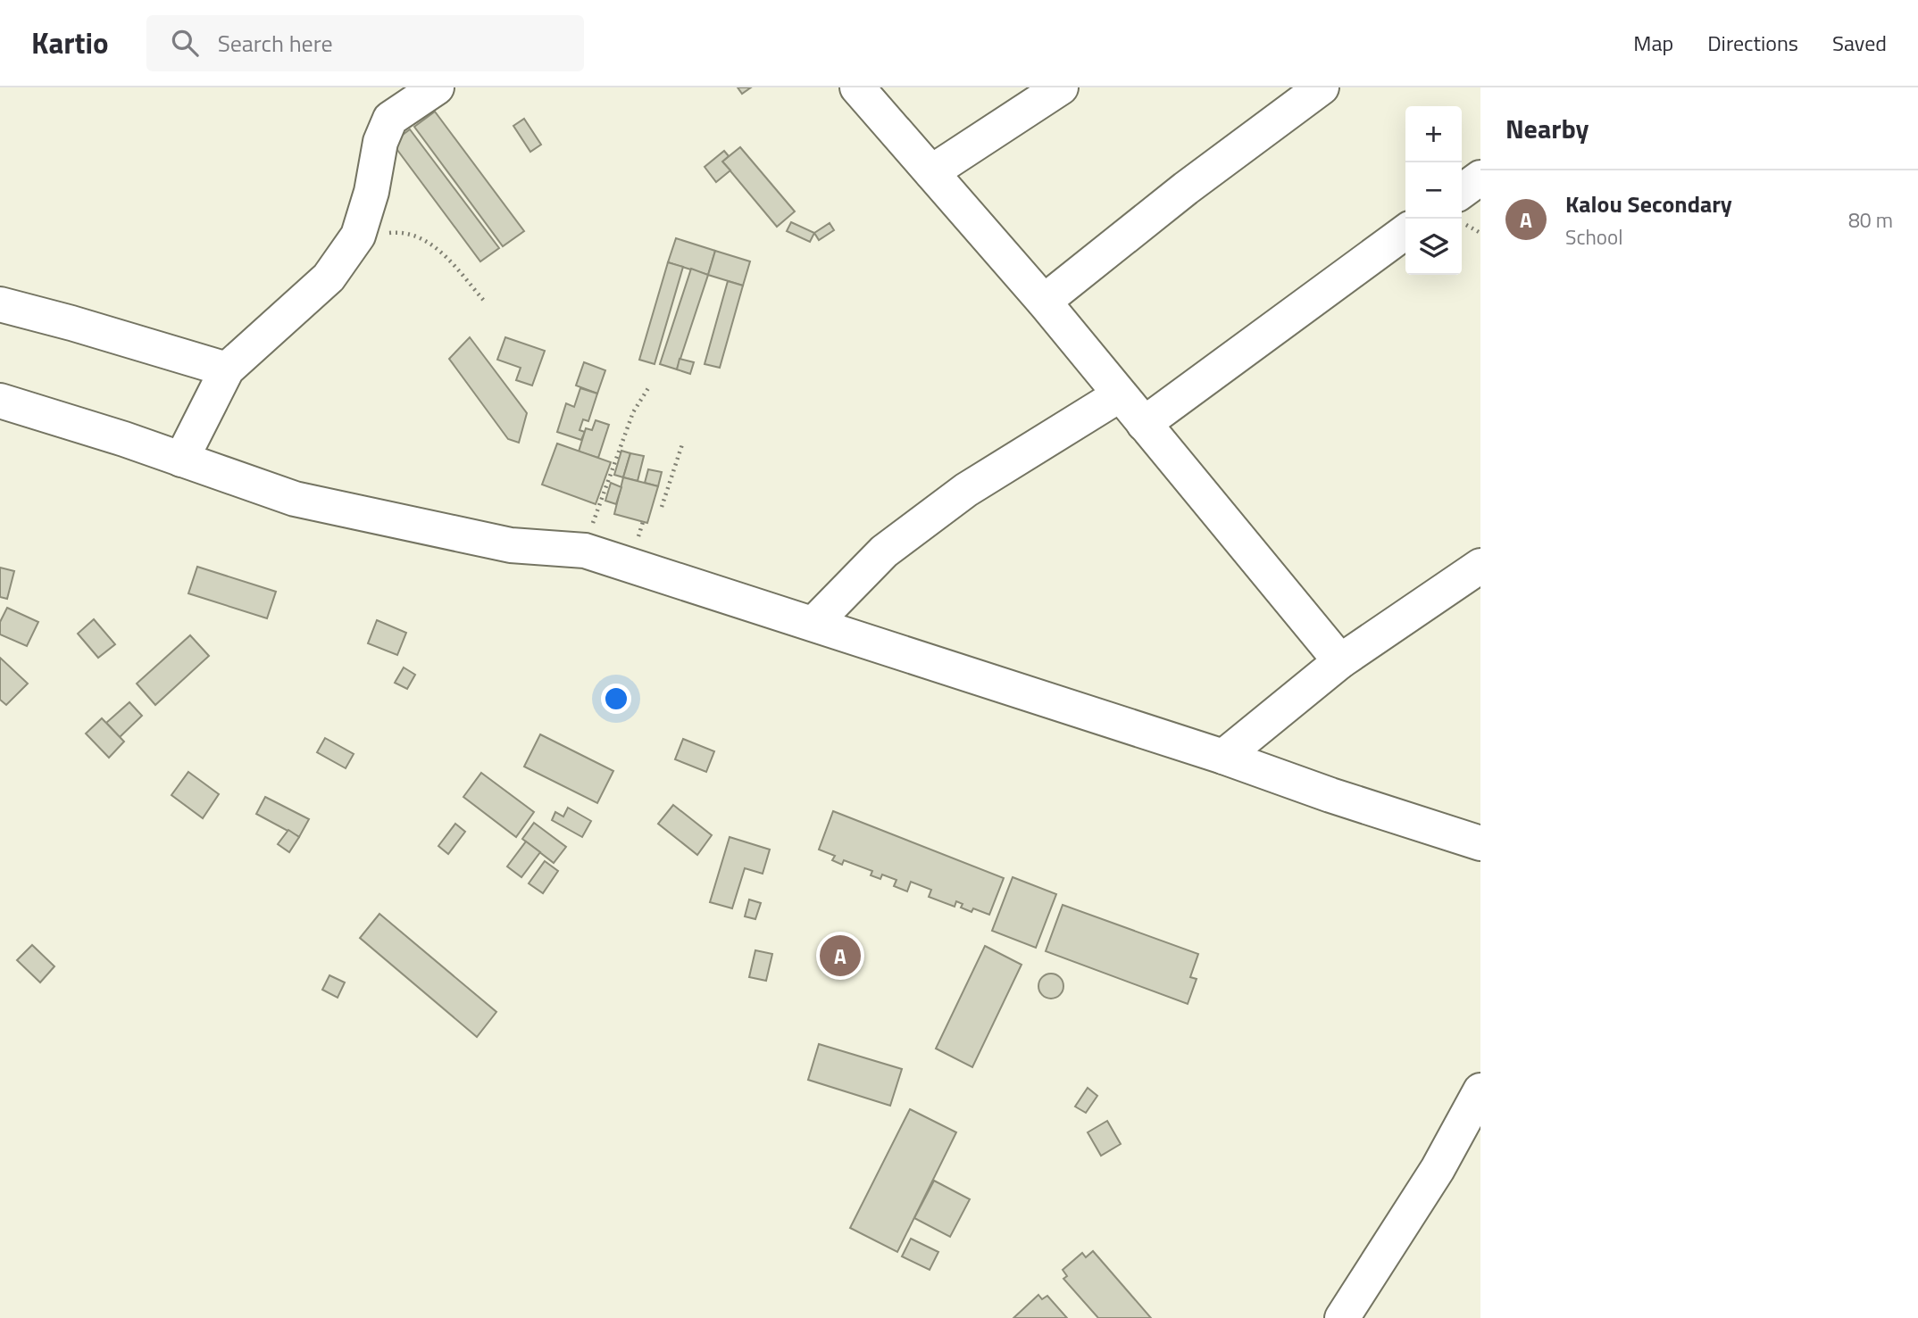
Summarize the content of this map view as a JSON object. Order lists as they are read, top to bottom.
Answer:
{
  "page": {
    "header": "Kartio",
    "search": "Search here",
    "nav": ["Map", "Directions", "Saved"],
    "heading": "Nearby",
    "map_buttons": ["+", "−"],
    "list": [
      {
        "mark": "A",
        "name": "Kalou Secondary",
        "note": "School",
        "value": "80 m"
      }
    ],
    "pins": "A"
  }
}
